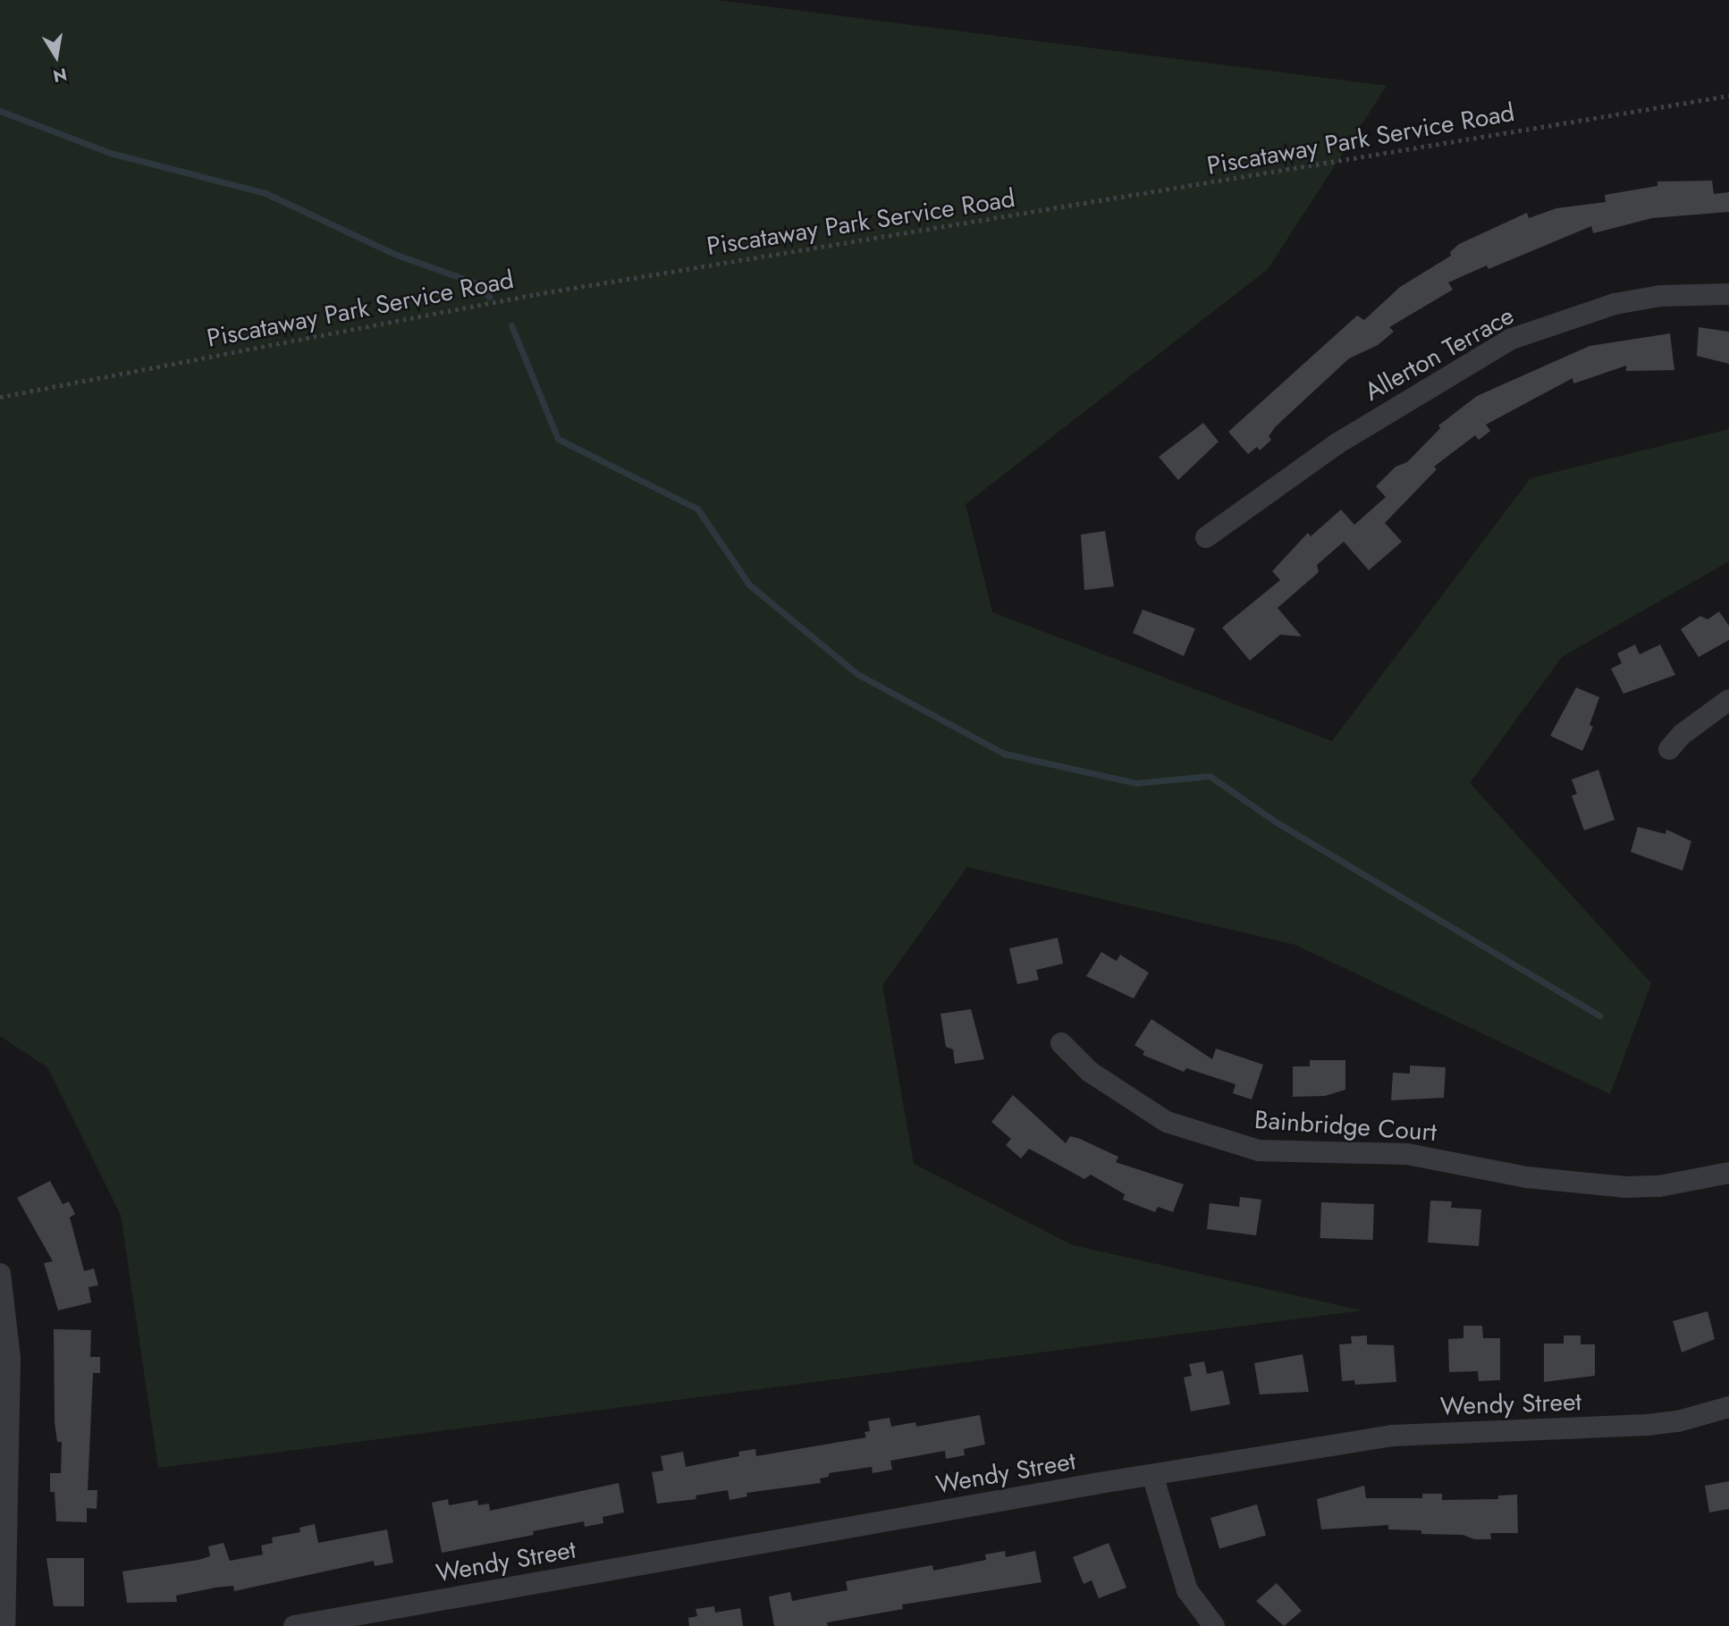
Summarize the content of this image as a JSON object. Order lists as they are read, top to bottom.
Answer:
{
  "streets": {
    "street": ["Allerton Terrace", "Bainbridge Court", "Wendy Street"],
    "path": ["Piscataway Park Service Road"]
  },
  "north": "bottom"
}
